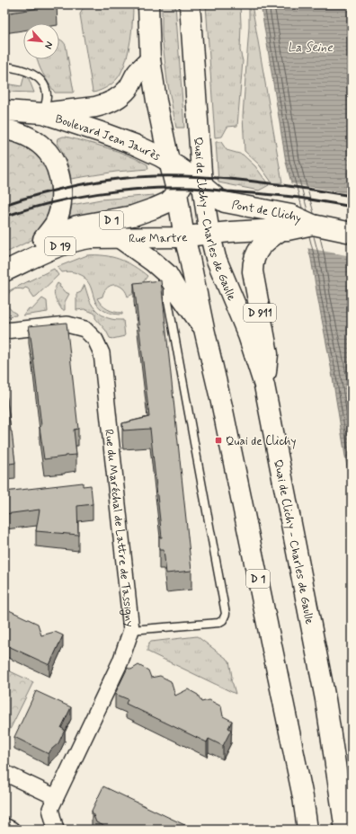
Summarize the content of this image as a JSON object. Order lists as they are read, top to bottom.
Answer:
{
  "streets": {
    "main road": [
      "Boulevard Jean Jaurès",
      "Pont de Clichy",
      "Quai de Clichy - Charles de Gaulle",
      "D 1",
      "Rue Martre",
      "D 19",
      "D 911"
    ],
    "street": ["Rue du Maréchal de Lattre de Tassigny"]
  },
  "crossings": [
    ["Boulevard Jean Jaurès", "Pont de Clichy"],
    ["Boulevard Jean Jaurès", "Quai de Clichy - Charles de Gaulle"],
    ["Boulevard Jean Jaurès", "D 1"],
    ["Pont de Clichy", "Quai de Clichy - Charles de Gaulle"],
    ["Pont de Clichy", "D 1"],
    ["Pont de Clichy", "D 911"],
    ["Quai de Clichy - Charles de Gaulle", "D 1"],
    ["Quai de Clichy - Charles de Gaulle", "D 911"],
    ["D 1", "Rue Martre"]
  ],
  "water": ["La Seine"],
  "places": {
    "transit": ["Quai de Clichy"]
  },
  "north": "bottom right"
}
